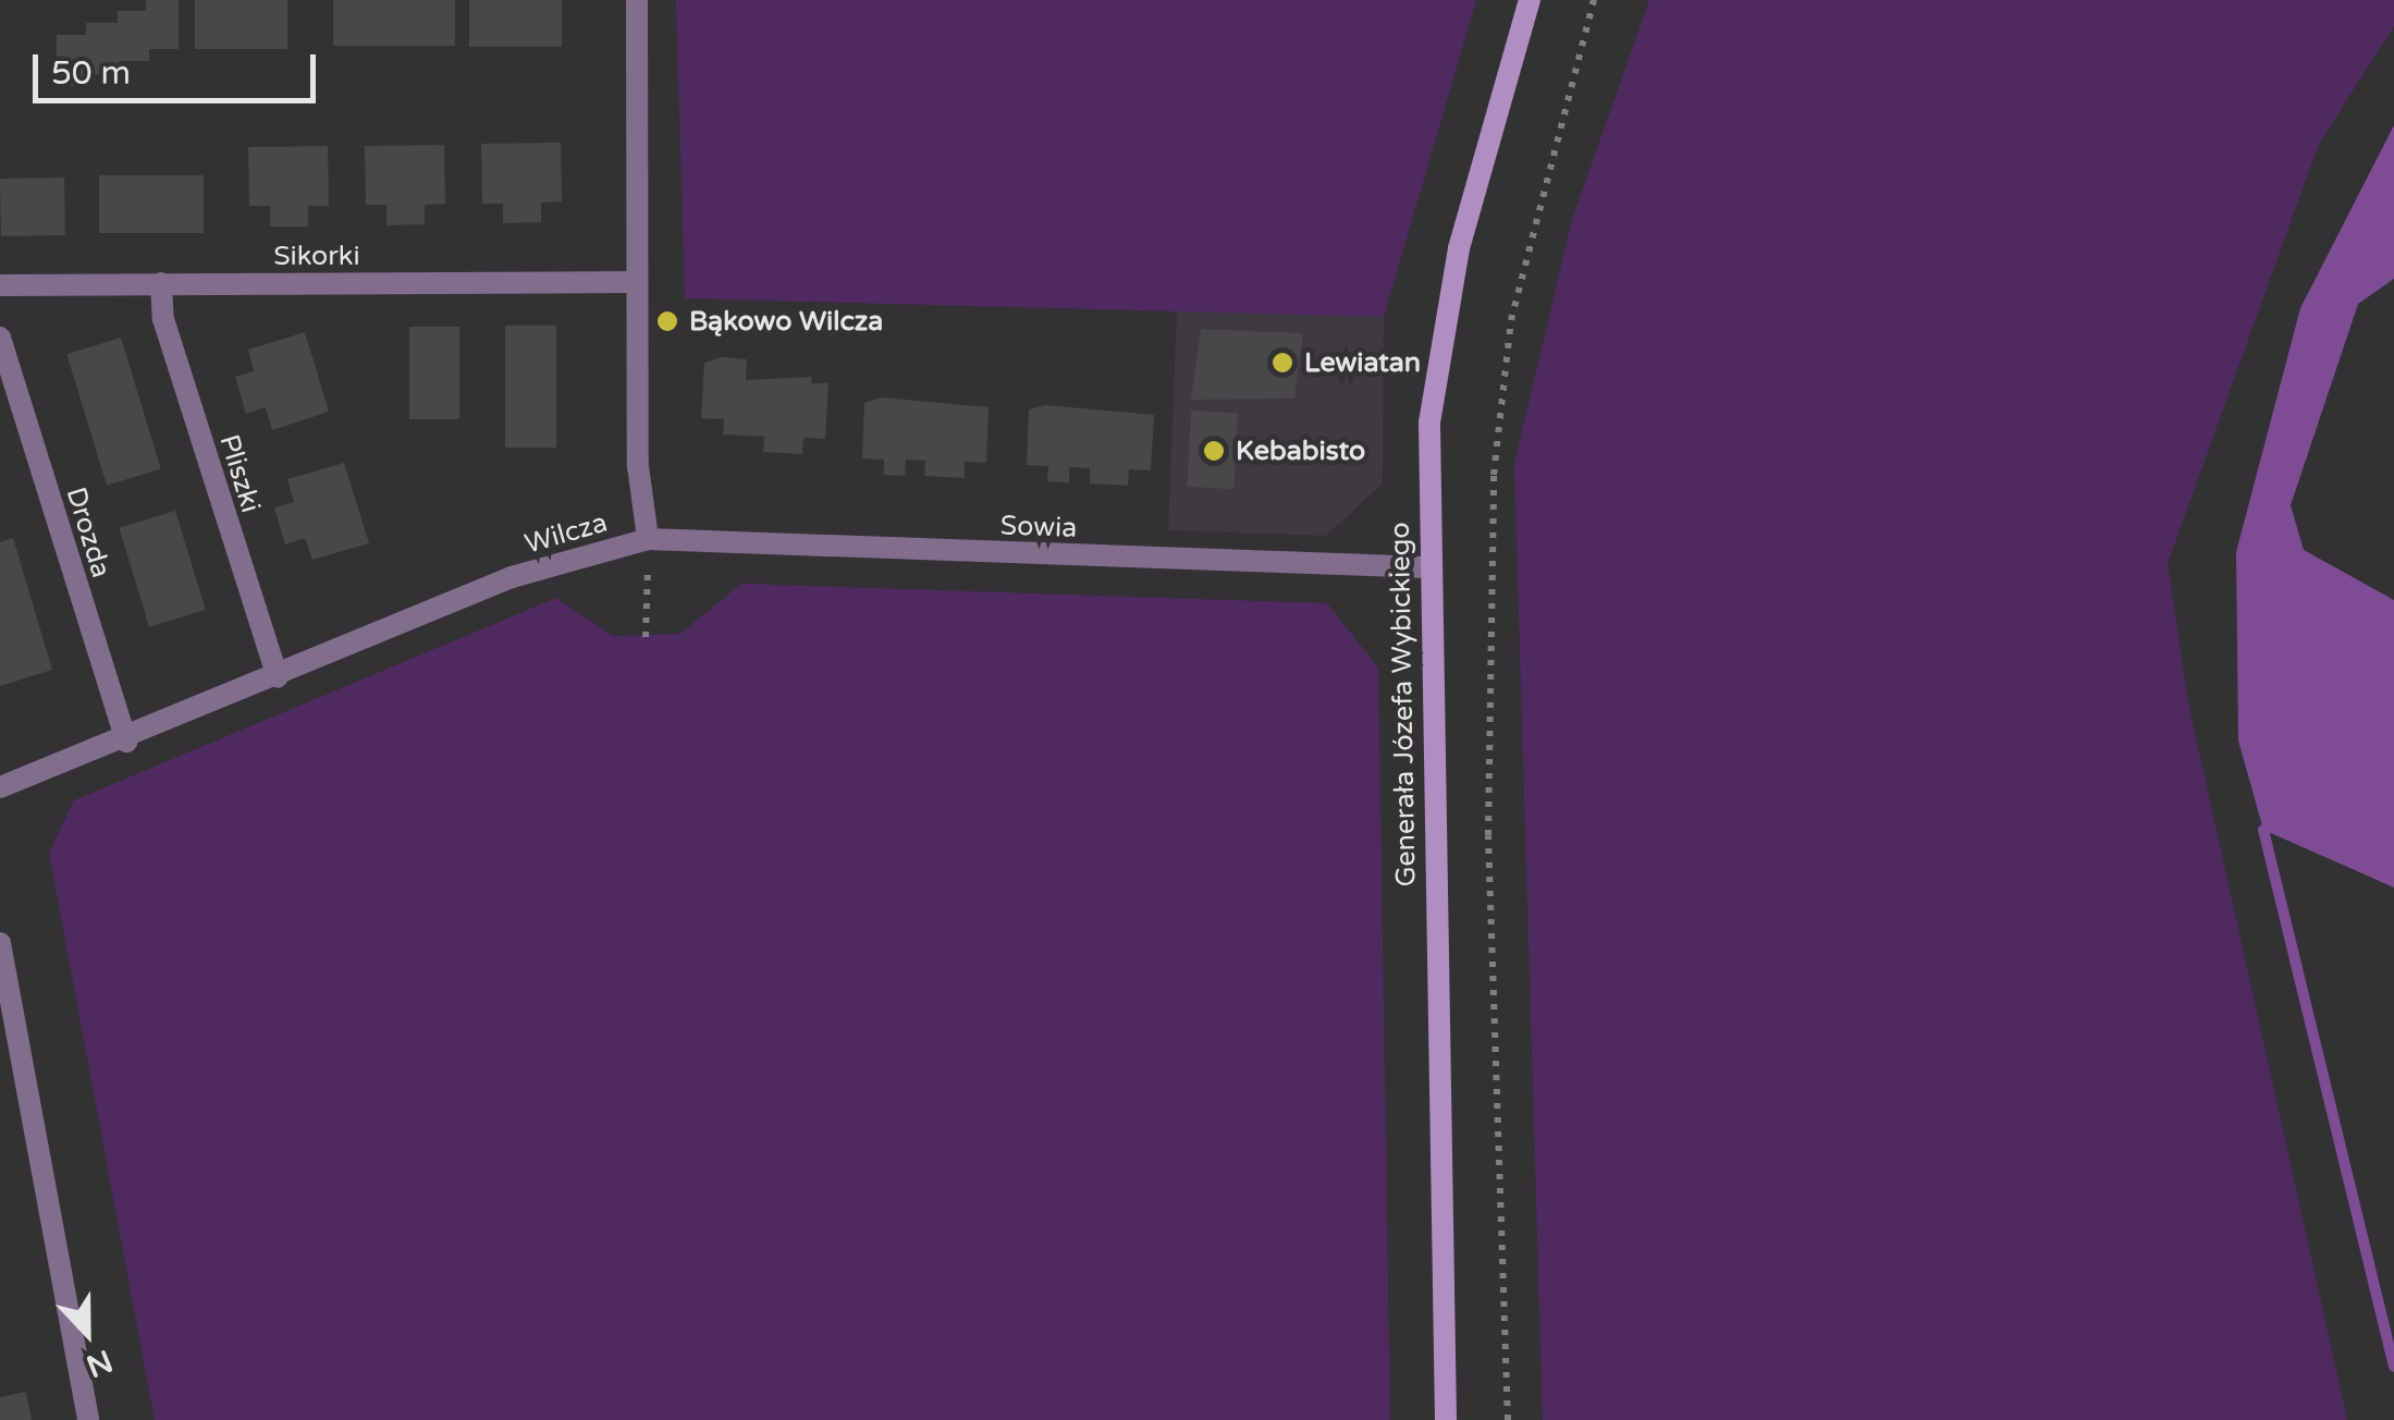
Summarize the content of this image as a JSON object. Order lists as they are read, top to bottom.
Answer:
{
  "streets": {
    "main road": ["Generała Józefa Wybickiego"],
    "street": [
      "Sikorki",
      "Pliszki",
      "Sowia",
      "Drozda",
      "Wilcza"
    ]
  },
  "crossings": [
    ["Sikorki", "Pliszki"],
    ["Sikorki", "Wilcza"],
    ["Pliszki", "Wilcza"],
    ["Sowia", "Wilcza"],
    ["Sowia", "Generała Józefa Wybickiego"],
    ["Drozda", "Wilcza"]
  ],
  "places": ["Bąkowo Wilcza", "Lewiatan", "Kebabisto"],
  "scale_bar": "50 m",
  "north": "bottom"
}
